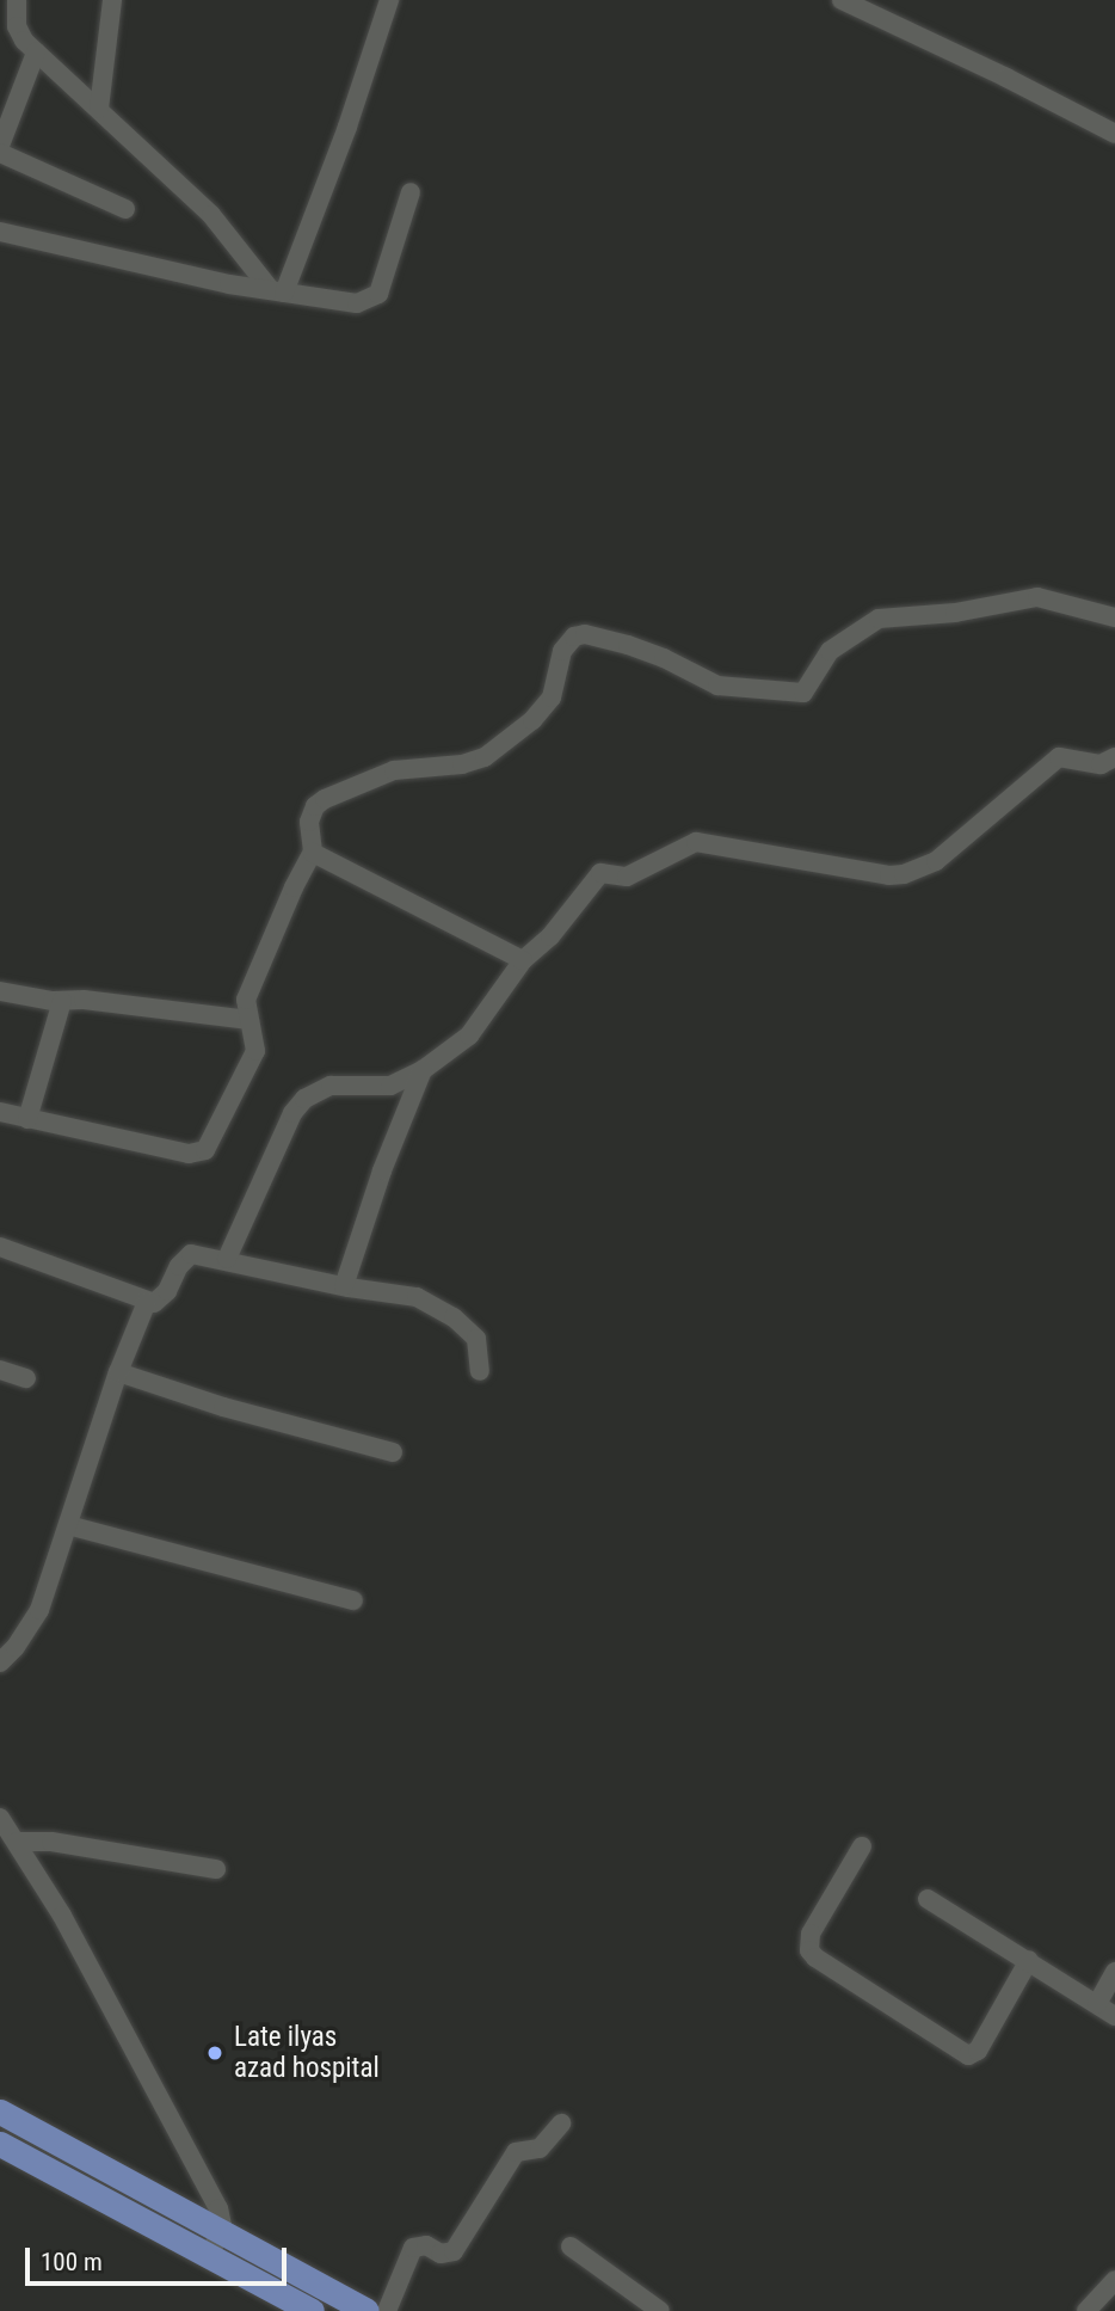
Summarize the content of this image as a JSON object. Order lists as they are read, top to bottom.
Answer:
{
  "places": ["Late ilyas azad hospital"],
  "scale_bar": "100 m"
}
